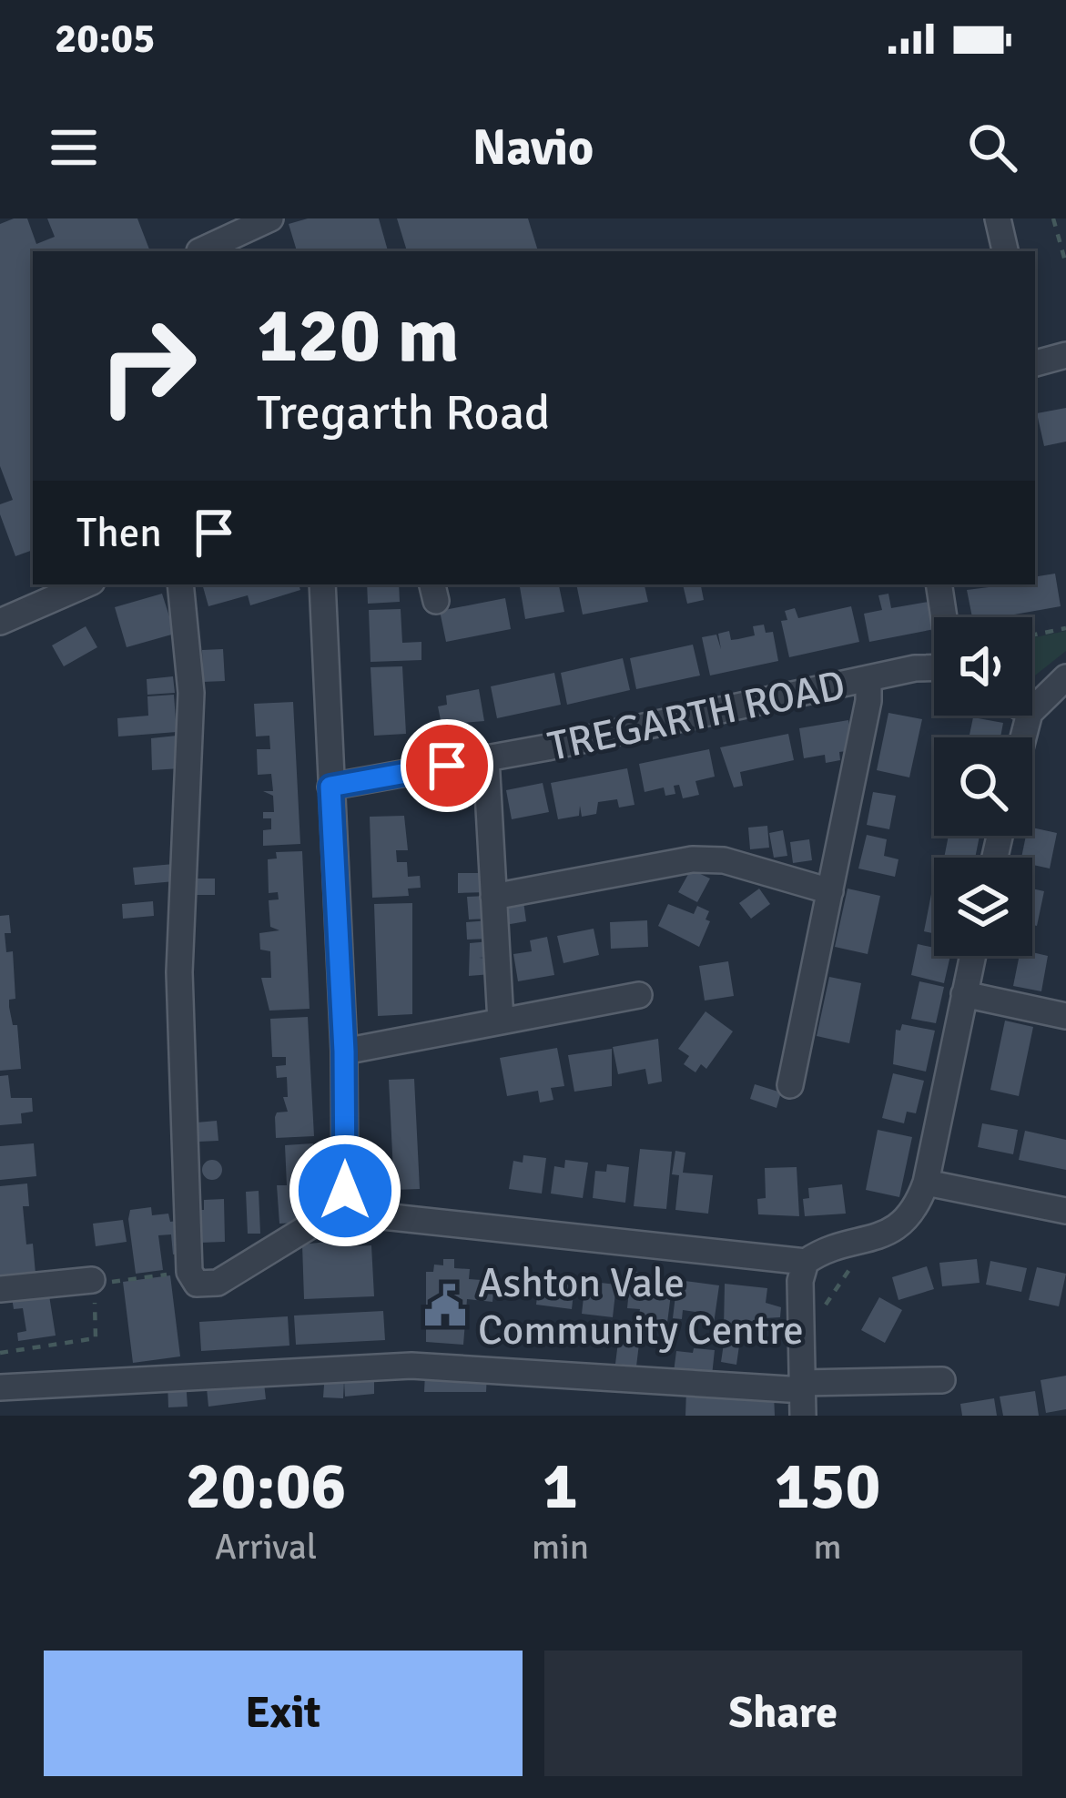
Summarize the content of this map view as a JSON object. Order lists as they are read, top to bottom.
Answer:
{
  "streets": {
    "street": ["TREGARTH ROAD"]
  },
  "places": {
    "public building": ["Ashton Vale Community Centre"]
  },
  "page": {
    "status": "20:05",
    "header": "Navio",
    "turn": ["120 m", "Tregarth Road"],
    "then": "Then",
    "eta": [
      "20:06",
      "Arrival",
      "1",
      "min",
      "150",
      "m"
    ],
    "buttons": ["Exit", "Share"]
  }
}
